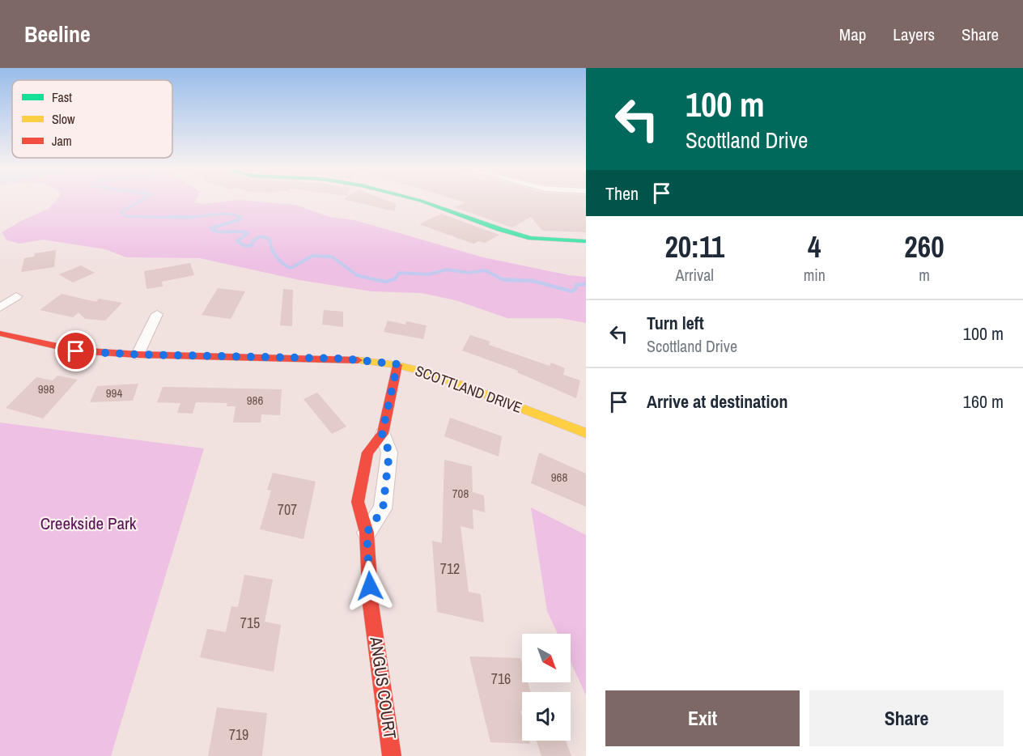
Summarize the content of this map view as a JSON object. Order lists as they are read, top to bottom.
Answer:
{
  "streets": {
    "street": ["SCOTTLAND DRIVE", "ANGUS COURT"]
  },
  "crossings": [
    ["SCOTTLAND DRIVE", "ANGUS COURT"]
  ],
  "parks": ["Creekside Park"],
  "house_numbers": [
    "998",
    "994",
    "986",
    "968",
    "708",
    "707",
    "712",
    "715",
    "716",
    "719"
  ],
  "legend": ["Fast", "Slow", "Jam"],
  "north": "bottom right",
  "page": {
    "header": "Beeline",
    "nav": ["Map", "Layers", "Share"],
    "turn": ["100 m", "Scottland Drive"],
    "then": "Then",
    "eta": [
      "20:11",
      "Arrival",
      "4",
      "min",
      "260",
      "m"
    ],
    "list": [
      {
        "name": "Turn left",
        "note": "Scottland Drive",
        "value": "100 m"
      },
      {
        "name": "Arrive at destination",
        "value": "160 m"
      }
    ],
    "buttons": ["Exit", "Share"]
  }
}
